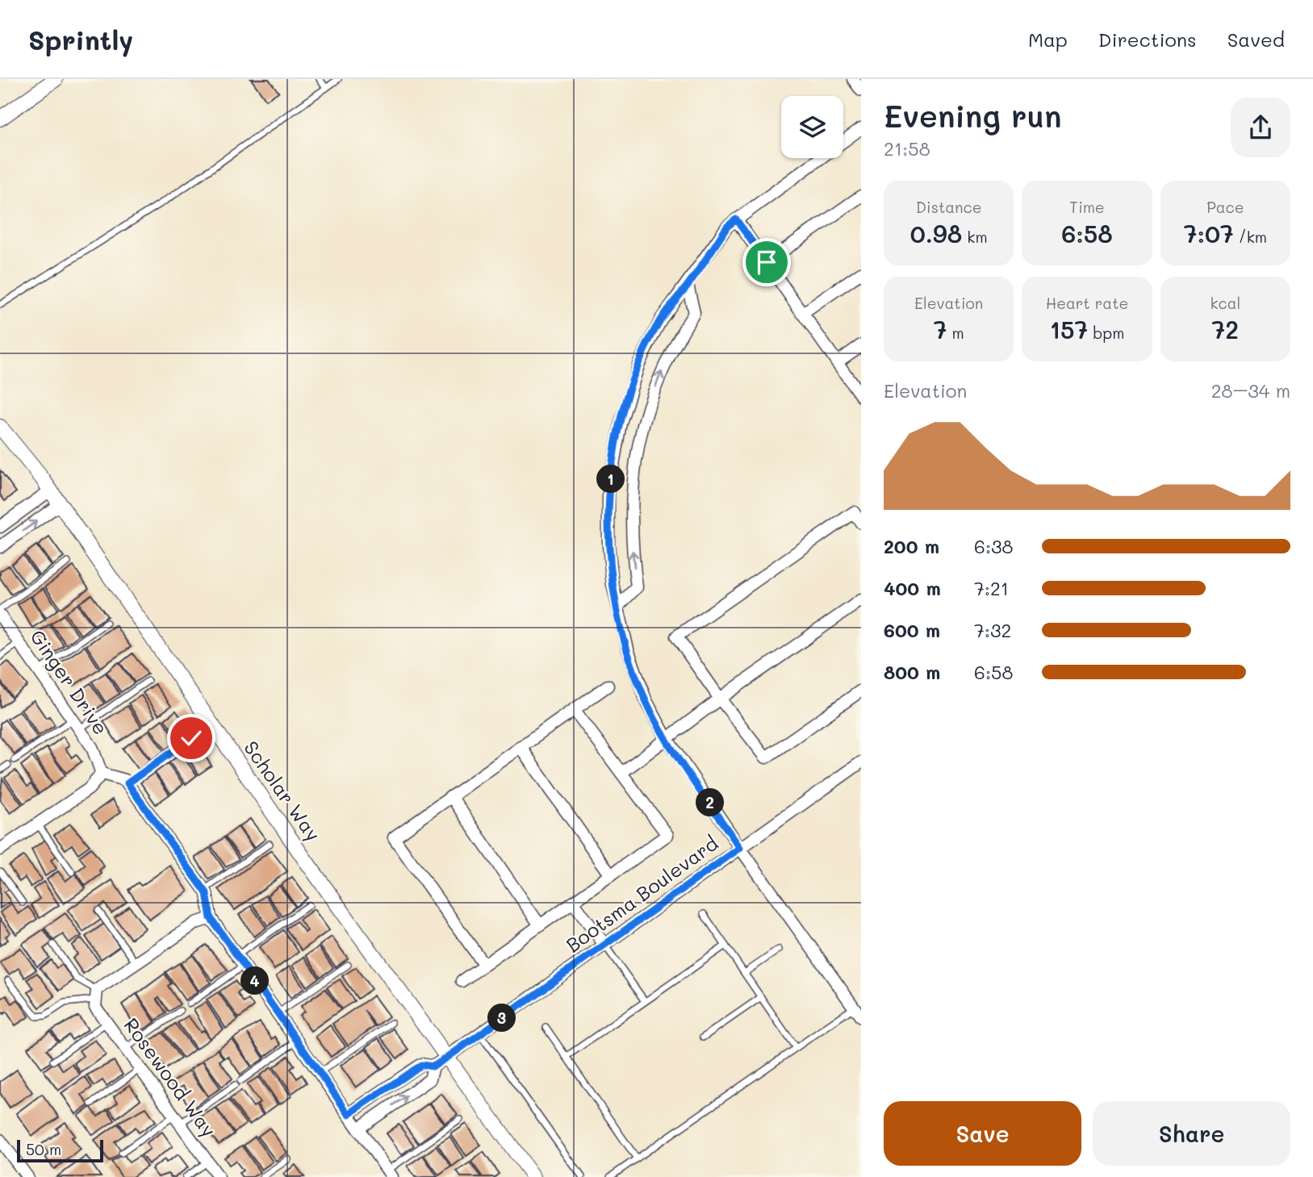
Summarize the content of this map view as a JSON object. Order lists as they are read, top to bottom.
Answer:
{
  "streets": {
    "street": [
      "Ginger Drive",
      "Scholar Way",
      "Bootsma Boulevard",
      "Rosewood Way"
    ]
  },
  "crossings": [
    ["Scholar Way", "Bootsma Boulevard"]
  ],
  "scale_bar": "50 m",
  "page": {
    "header": "Sprintly",
    "nav": ["Map", "Directions", "Saved"],
    "heading": ["Evening run", "21:58"],
    "stats": [
      ["Distance", "0.98 km"],
      ["Time", "6:58"],
      ["Pace", "7:07 /km"],
      ["Elevation", "7 m"],
      ["Heart rate", "157 bpm"],
      ["kcal", "72"]
    ],
    "chart": ["Elevation", "28–34 m"],
    "pins": [
      "1",
      "2",
      "4",
      "3"
    ],
    "list": [
      {
        "name": "200 m",
        "note": "6:38"
      },
      {
        "name": "400 m",
        "note": "7:21"
      },
      {
        "name": "600 m",
        "note": "7:32"
      },
      {
        "name": "800 m",
        "note": "6:58"
      }
    ],
    "buttons": ["Save", "Share"],
    "scale": "50 m"
  }
}
